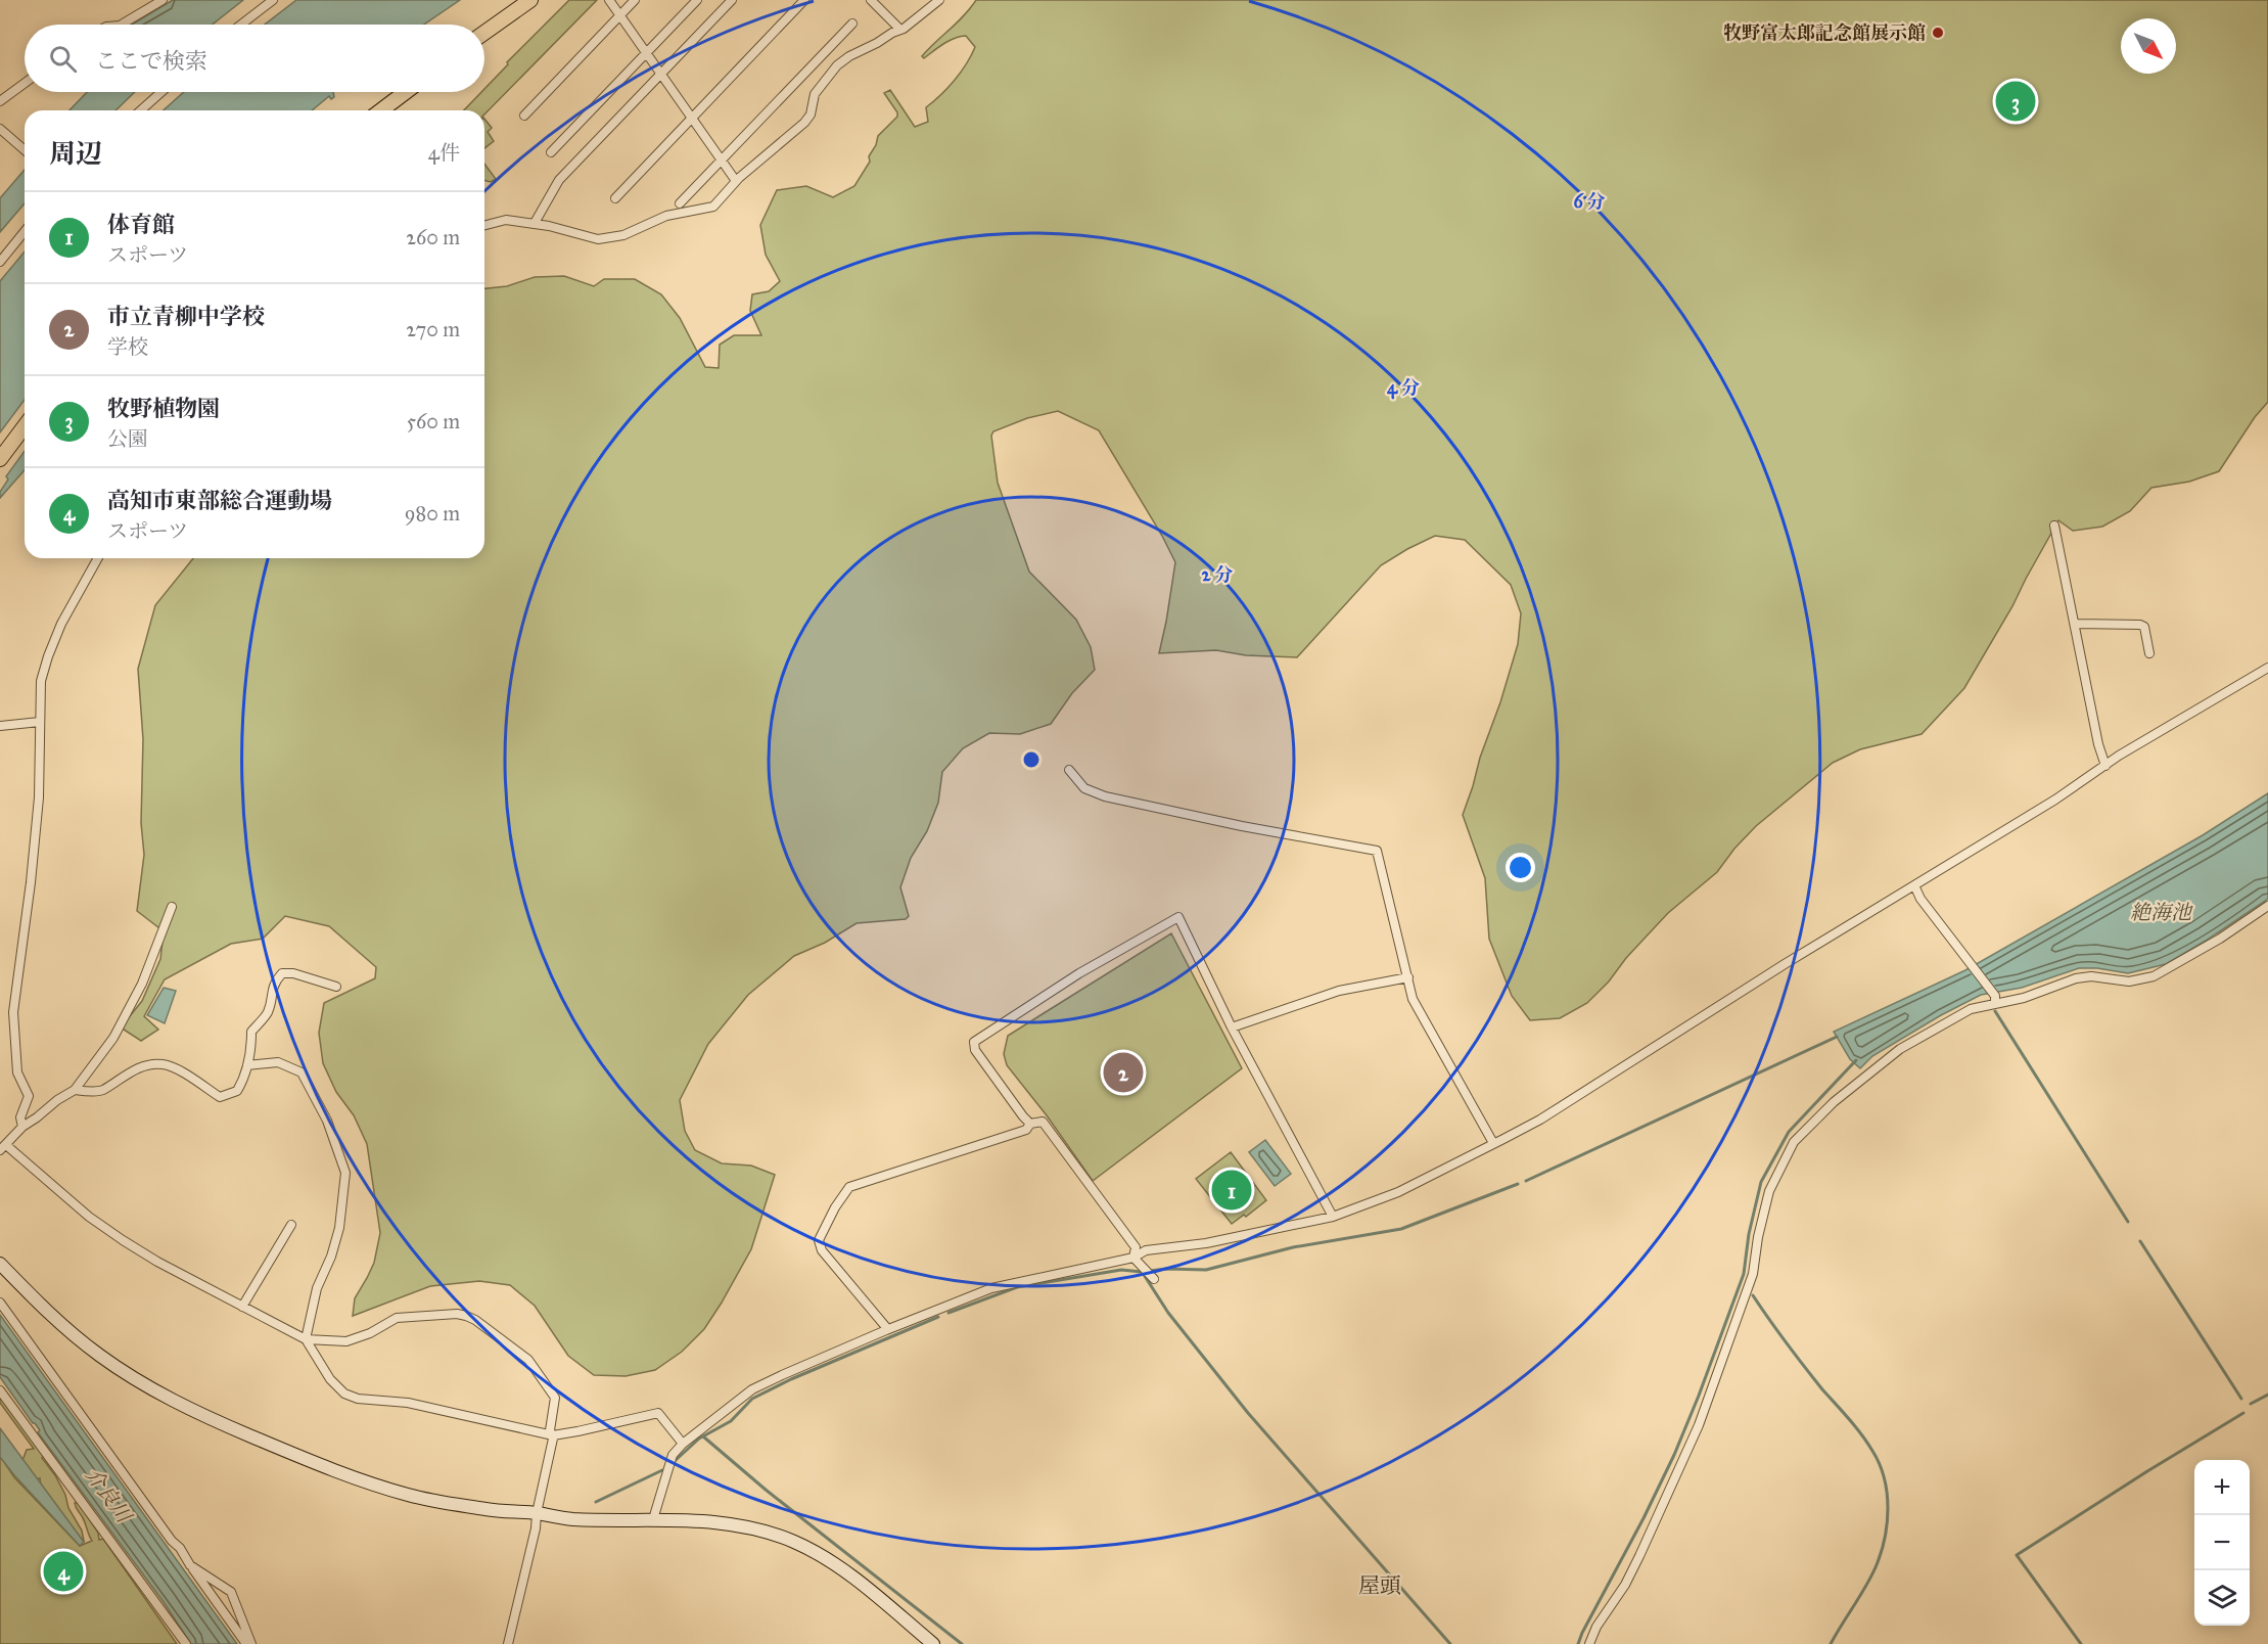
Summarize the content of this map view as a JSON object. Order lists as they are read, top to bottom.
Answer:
{
  "districts": ["屋頭"],
  "water": ["絶海池", "介良川"],
  "places": ["牧野富太郎記念館展示館"],
  "north": "bottom right",
  "page": {
    "search": "ここで検索",
    "pins": [
      "3",
      "2",
      "1",
      "4"
    ],
    "heading": ["周辺", "4件"],
    "list": [
      {
        "mark": "1",
        "name": "体育館",
        "note": "スポーツ",
        "value": "260 m"
      },
      {
        "mark": "2",
        "name": "市立青柳中学校",
        "note": "学校",
        "value": "270 m"
      },
      {
        "mark": "3",
        "name": "牧野植物園",
        "note": "公園",
        "value": "560 m"
      },
      {
        "mark": "4",
        "name": "高知市東部総合運動場",
        "note": "スポーツ",
        "value": "980 m"
      }
    ],
    "map_buttons": ["+", "−"]
  },
  "rings": ["6 分", "4 分", "2 分"]
}
